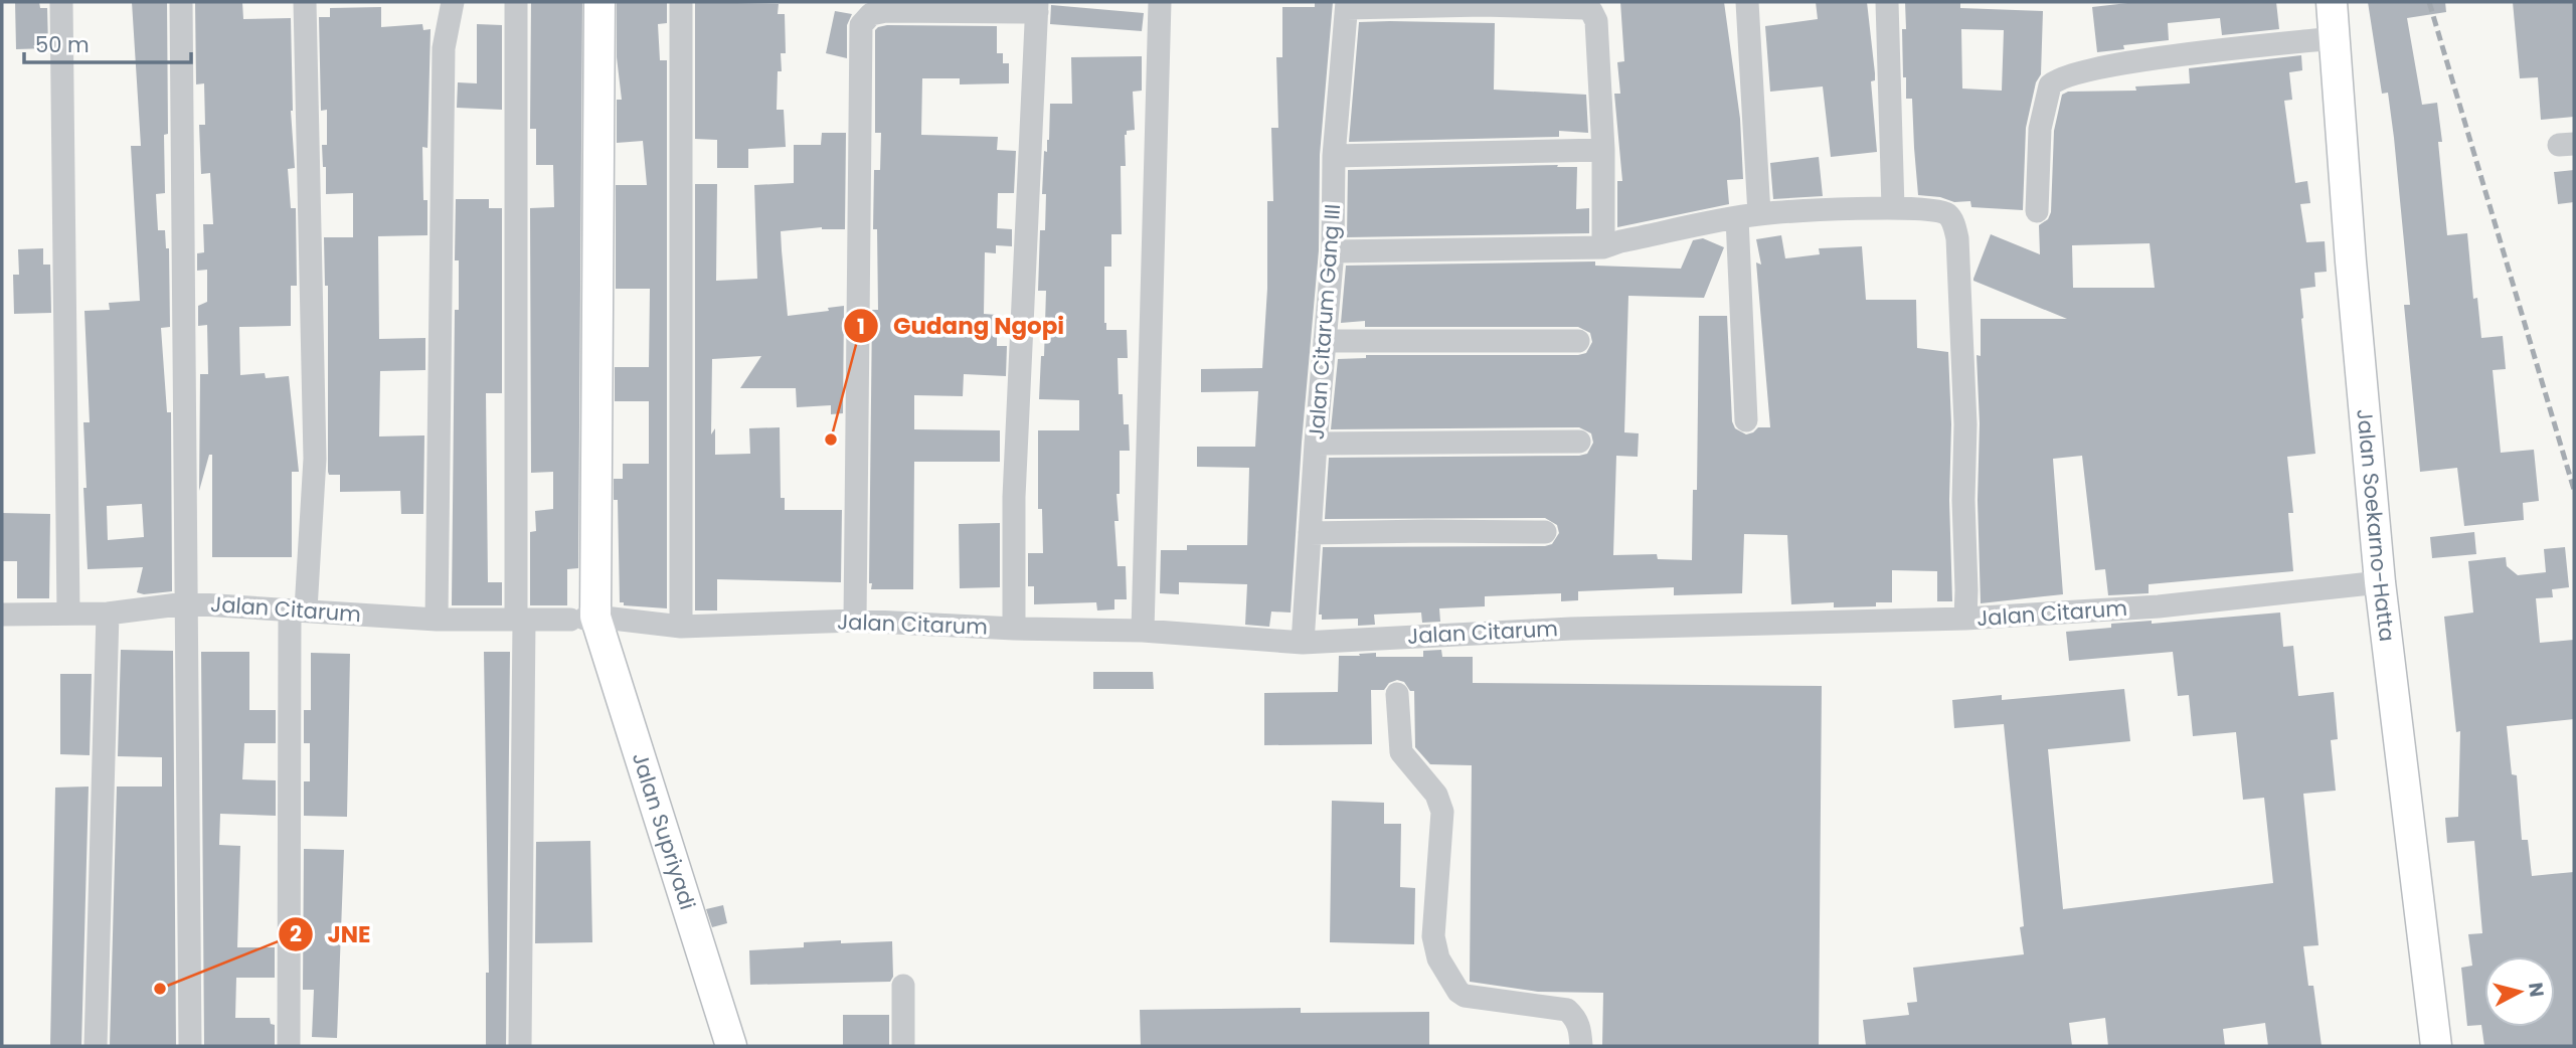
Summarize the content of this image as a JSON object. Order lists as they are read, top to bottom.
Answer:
{
  "streets": {
    "main road": ["Jalan Soekarno-Hatta", "Jalan Supriyadi"],
    "street": ["Jalan Citarum Gang III", "Jalan Citarum"]
  },
  "crossings": [
    ["Jalan Citarum Gang III", "Jalan Citarum"],
    ["Jalan Soekarno-Hatta", "Jalan Citarum"],
    ["Jalan Citarum", "Jalan Supriyadi"]
  ],
  "places": ["Gudang Ngopi", "JNE"],
  "scale_bar": "50 m",
  "north": "right"
}
